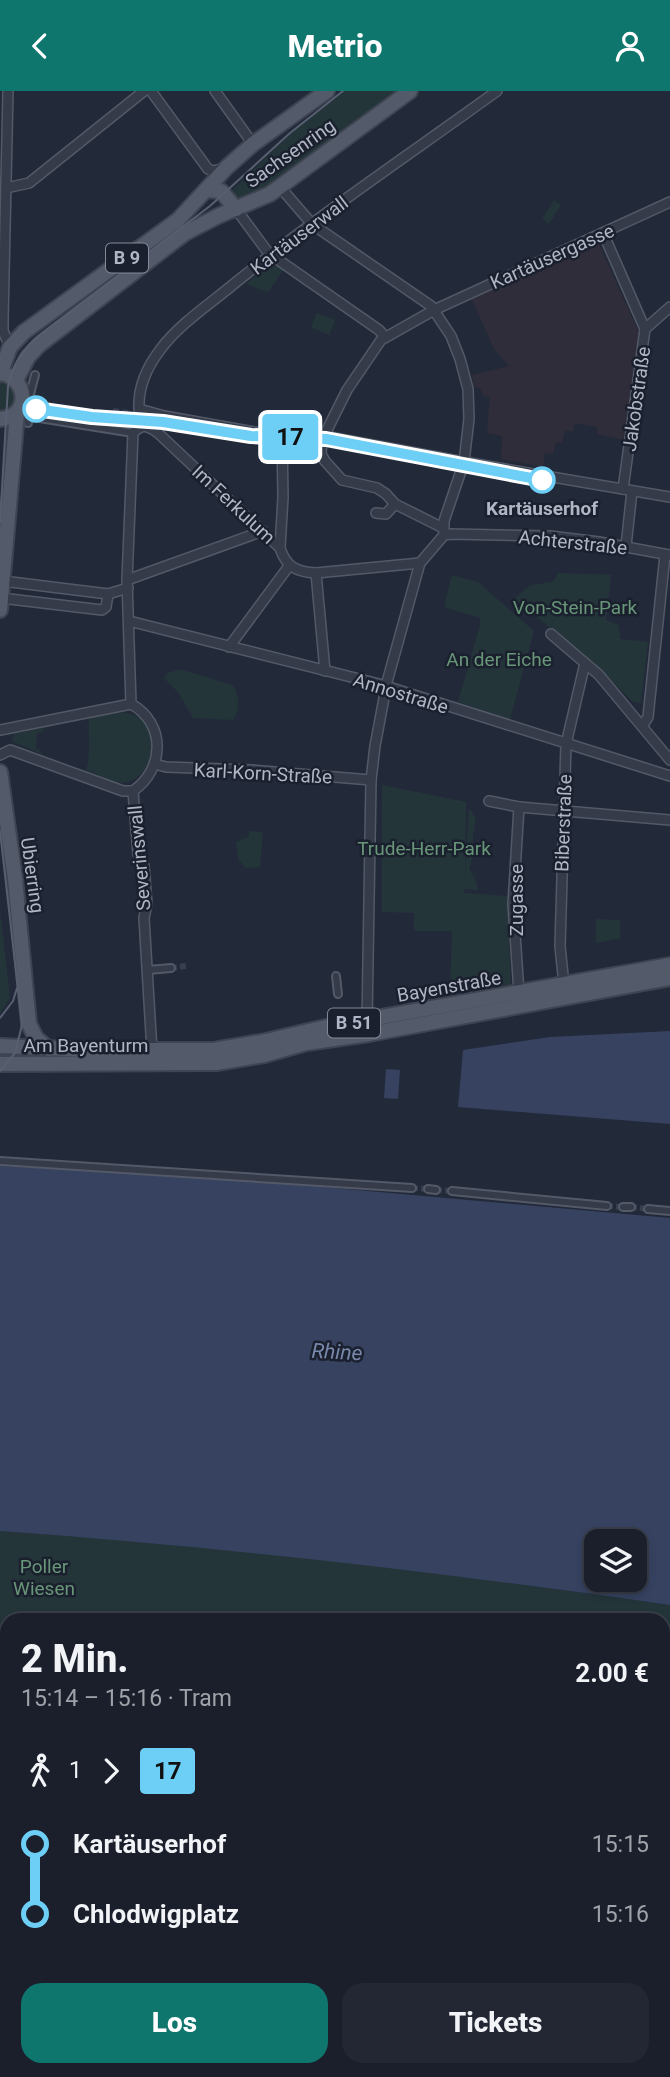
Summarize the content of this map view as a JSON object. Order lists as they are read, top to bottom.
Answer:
{
  "streets": {
    "main road": [
      "Sachsenring",
      "B 9",
      "Ubierring",
      "Bayenstraße",
      "B 51",
      "Am Bayenturm"
    ],
    "street": [
      "Kartäuserwall",
      "Kartäusergasse",
      "Jakobstraße",
      "Im Ferkulum",
      "Achterstraße",
      "Annostraße",
      "Karl-Korn-Straße",
      "Biberstraße",
      "Severinswall",
      "Zugasse"
    ]
  },
  "crossings": [
    ["Sachsenring", "B 9"],
    ["Kartäusergasse", "Jakobstraße"],
    ["Jakobstraße", "Achterstraße"],
    ["Annostraße", "Biberstraße"],
    ["Karl-Korn-Straße", "Severinswall"],
    ["Biberstraße", "Bayenstraße"],
    ["Severinswall", "Bayenstraße"],
    ["Severinswall", "Am Bayenturm"],
    ["Zugasse", "Bayenstraße"],
    ["Bayenstraße", "Am Bayenturm"]
  ],
  "water": ["Rhine"],
  "parks": [
    "Von-Stein-Park",
    "An der Eiche",
    "Trude-Herr-Park",
    "Poller Wiesen"
  ],
  "places": ["Kartäuserhof"],
  "lines": ["tram line 17"],
  "page": {
    "header": "Metrio",
    "on_map": "17",
    "heading": ["2 Min.", "15:14 – 15:16 · Tram", "2.00 €"],
    "legs": ["1", "17"],
    "list": [
      {
        "name": "Kartäuserhof",
        "value": "15:15"
      },
      {
        "name": "Chlodwigplatz",
        "value": "15:16"
      }
    ],
    "buttons": ["Los", "Tickets"]
  }
}
